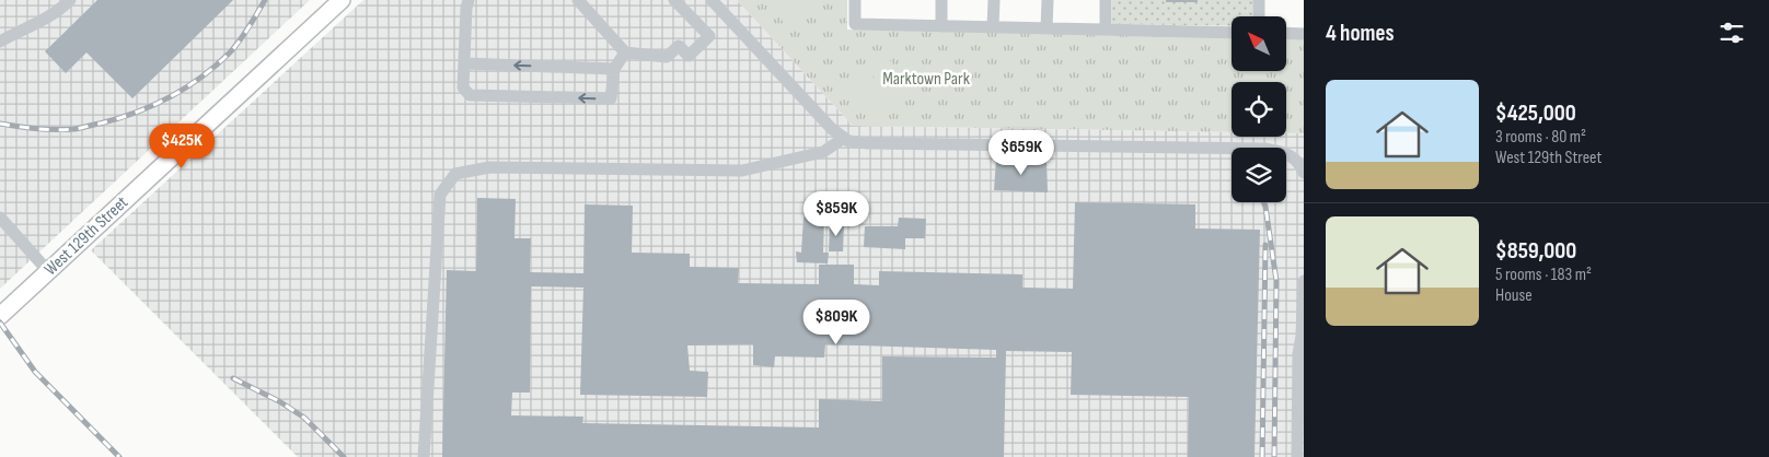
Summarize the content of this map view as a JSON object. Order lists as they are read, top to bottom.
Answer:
{
  "streets": {
    "main road": ["West 129th Street"]
  },
  "parks": ["Marktown Park"],
  "north": "top left",
  "page": {
    "heading": "4 homes",
    "list": [
      {
        "name": "$425,000",
        "note": "3 rooms · 80 m² · West 129th Street"
      },
      {
        "name": "$859,000",
        "note": "5 rooms · 183 m² · House"
      }
    ],
    "price": [
      "$425K",
      "$659K",
      "$859K",
      "$809K"
    ]
  }
}
